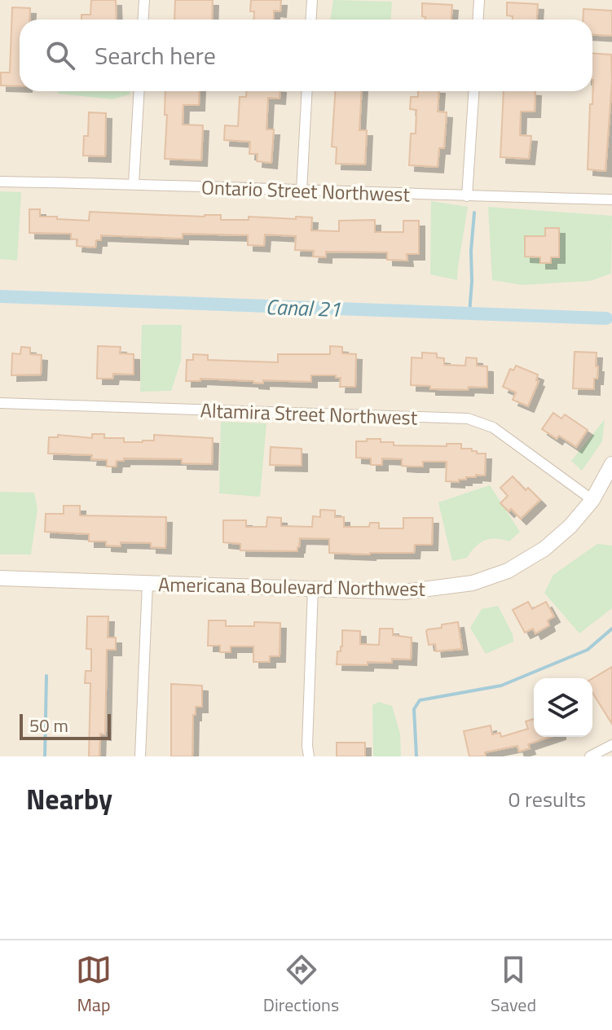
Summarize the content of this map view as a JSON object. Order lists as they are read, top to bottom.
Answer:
{
  "streets": {
    "street": ["Ontario Street Northwest", "Altamira Street Northwest", "Americana Boulevard Northwest"]
  },
  "crossings": [
    ["Altamira Street Northwest", "Americana Boulevard Northwest"]
  ],
  "water": ["Canal 21"],
  "scale_bar": "50 m",
  "page": {
    "search": "Search here",
    "scale": "50 m",
    "heading": ["Nearby", "0 results"],
    "nav": ["Map", "Directions", "Saved"]
  }
}
